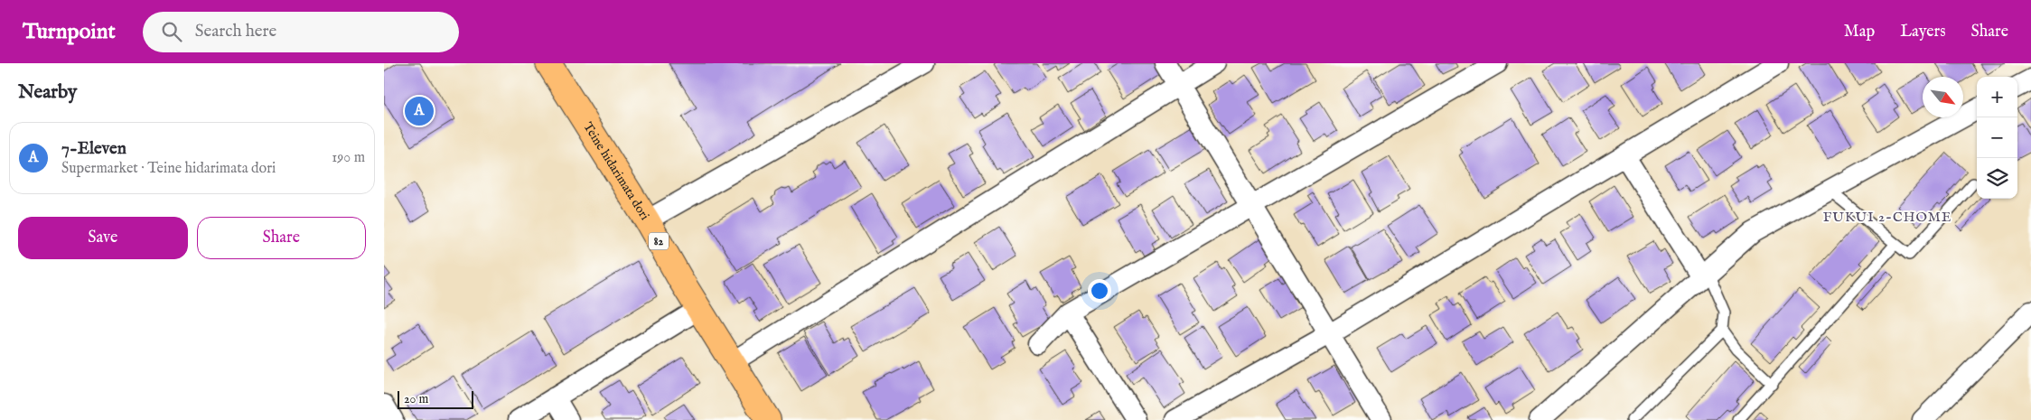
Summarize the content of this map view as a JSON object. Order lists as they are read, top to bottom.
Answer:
{
  "streets": {
    "main road": ["Teine hidarimata dori", "82"]
  },
  "districts": ["FUKUI 2-CHOME"],
  "scale_bar": "20 m",
  "north": "bottom right",
  "page": {
    "header": "Turnpoint",
    "search": "Search here",
    "nav": ["Map", "Layers", "Share"],
    "heading": "Nearby",
    "map_buttons": ["+", "−"],
    "pins": "A",
    "list": [
      {
        "mark": "A",
        "name": "7-Eleven",
        "note": "Supermarket · Teine hidarimata dori",
        "value": "190 m"
      }
    ],
    "buttons": ["Save", "Share"],
    "scale": "20 m"
  }
}
